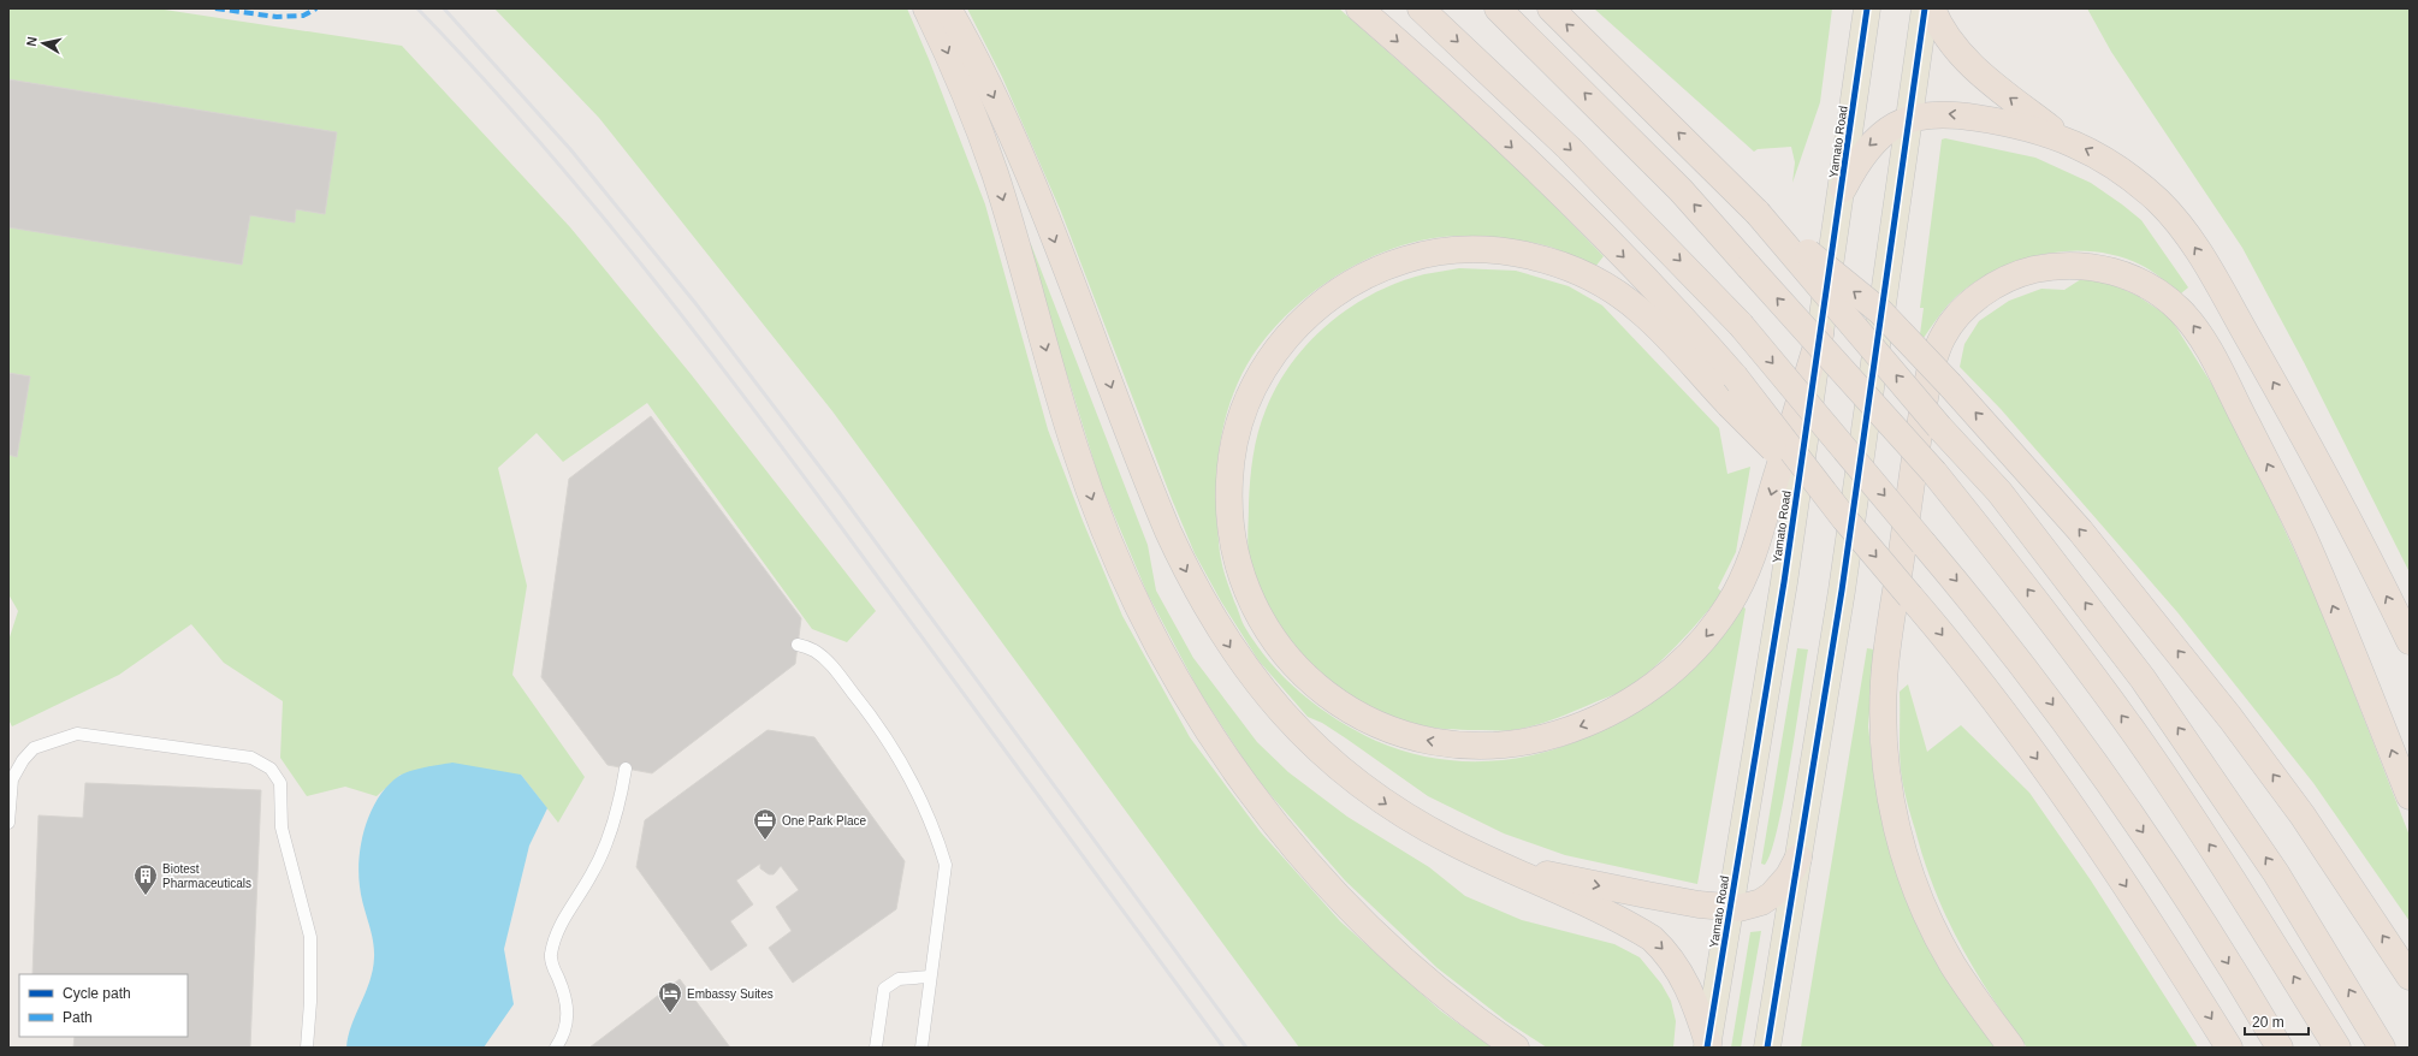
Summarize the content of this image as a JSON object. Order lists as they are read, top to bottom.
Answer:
{
  "streets": {
    "main road": ["Yamato Road"]
  },
  "places": {
    "office": ["One Park Place"],
    "building": ["Biotest Pharmaceuticals"],
    "hotel": ["Embassy Suites"]
  },
  "legend": ["Cycle path", "Path"],
  "scale_bar": "20 m",
  "north": "left"
}
